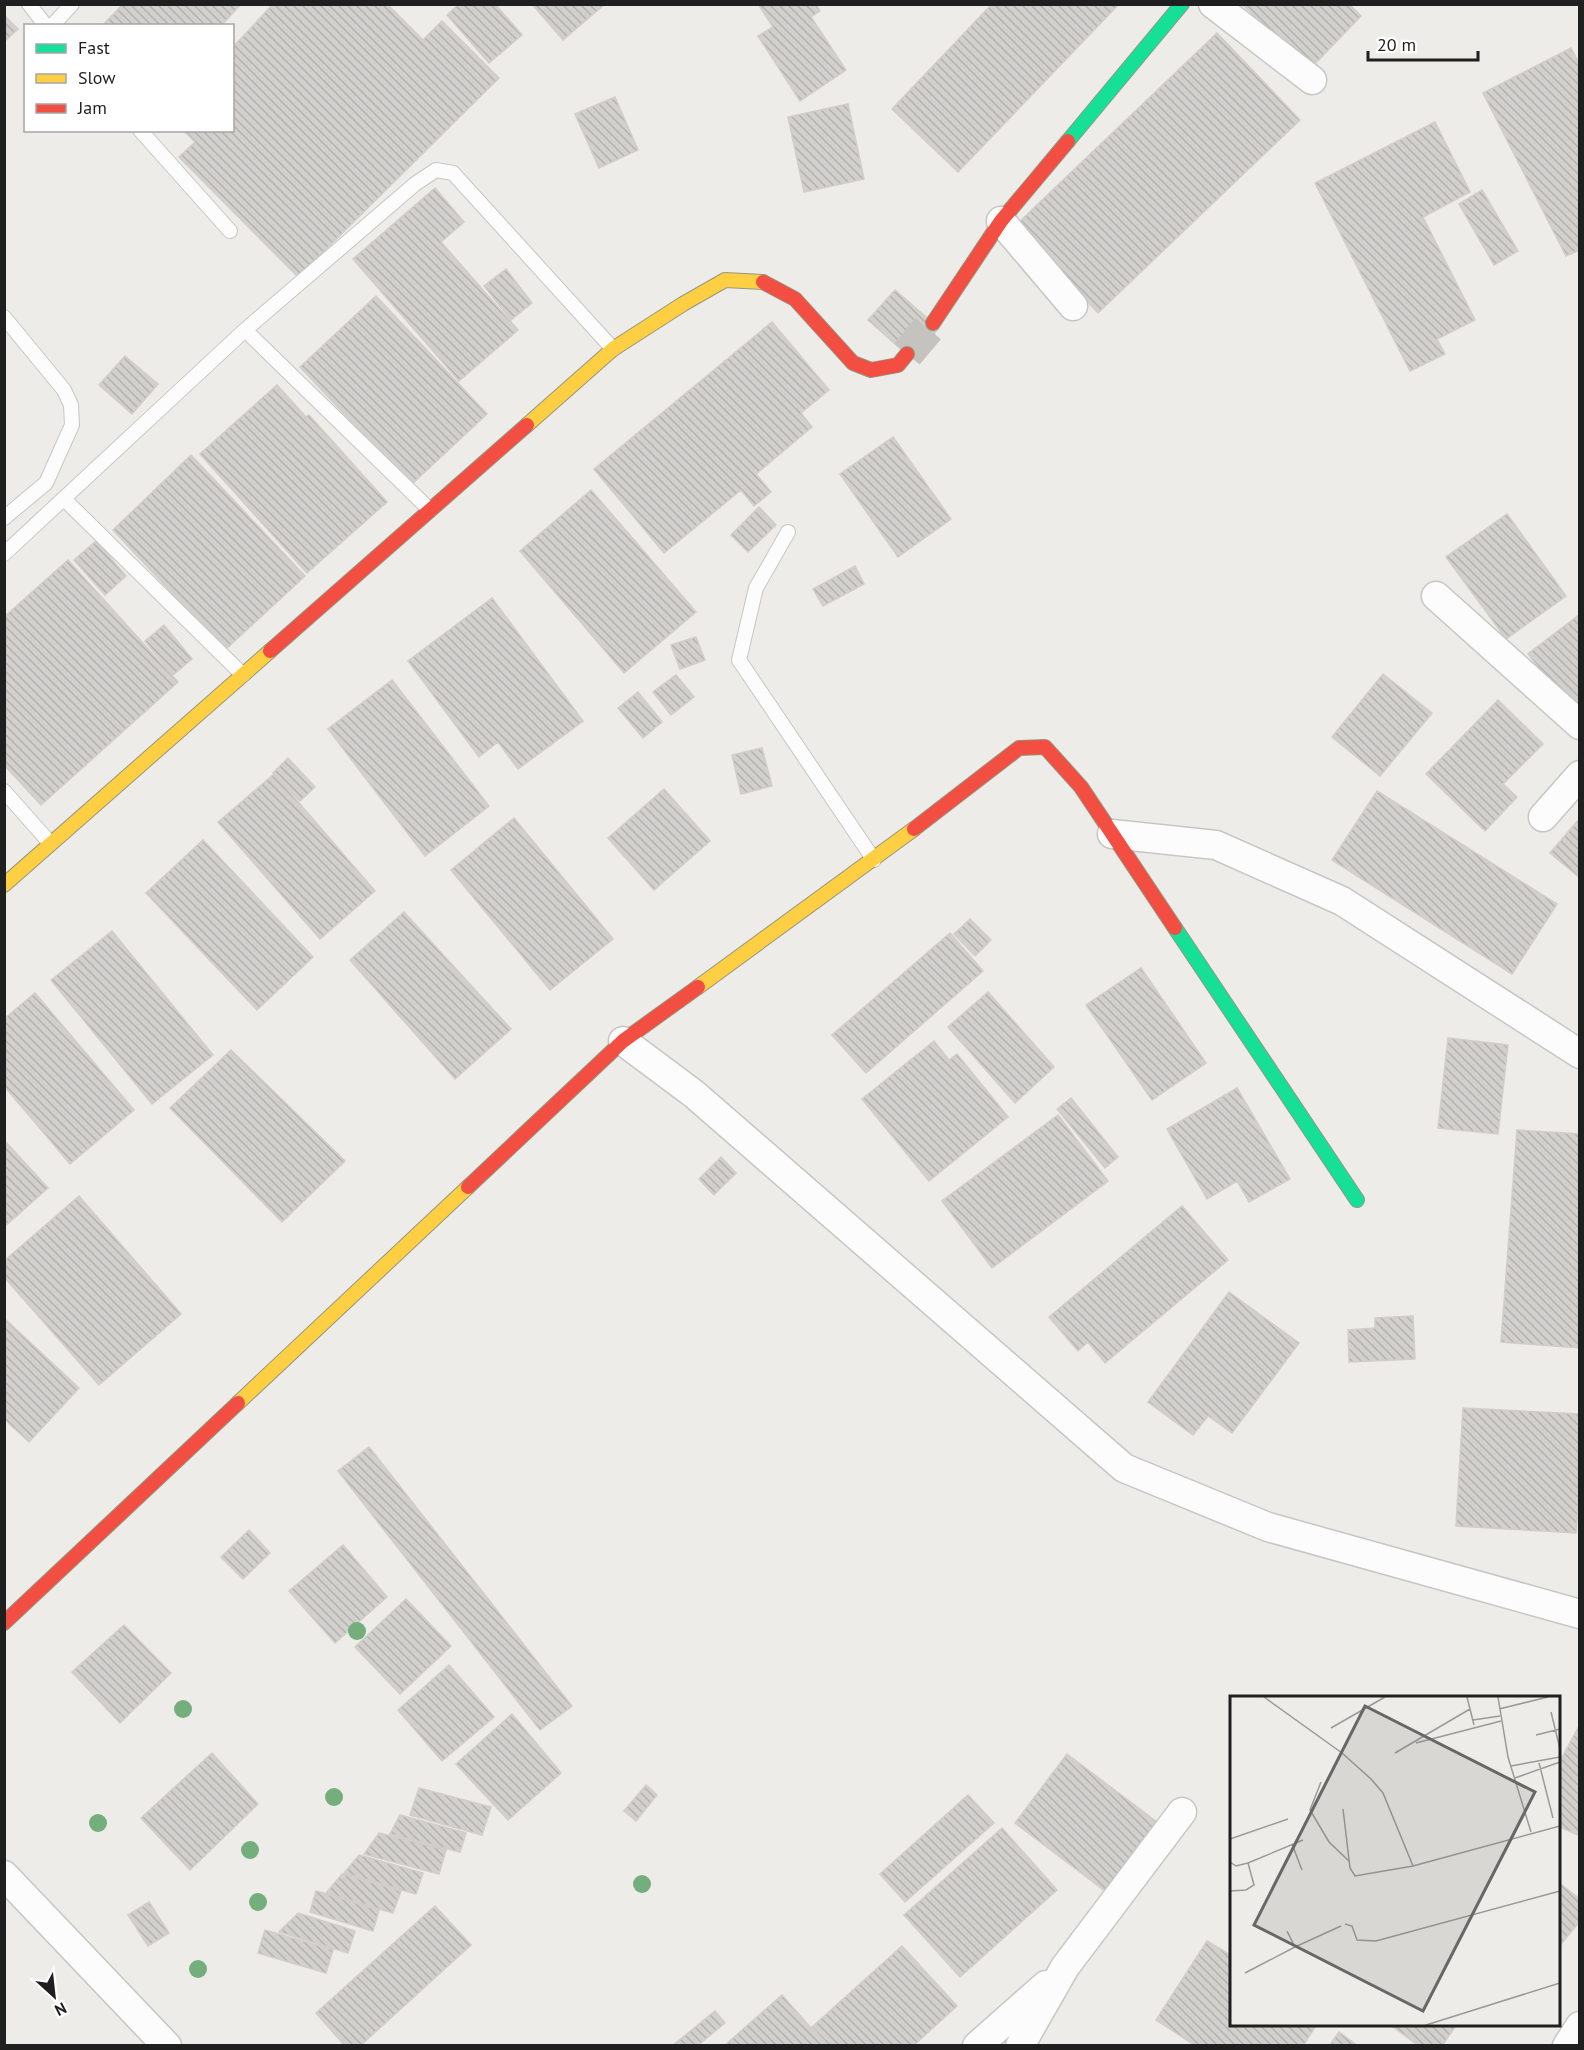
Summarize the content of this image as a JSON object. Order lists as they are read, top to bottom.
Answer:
{
  "legend": ["Fast", "Slow", "Jam"],
  "scale_bar": "20 m",
  "north": "bottom right"
}
